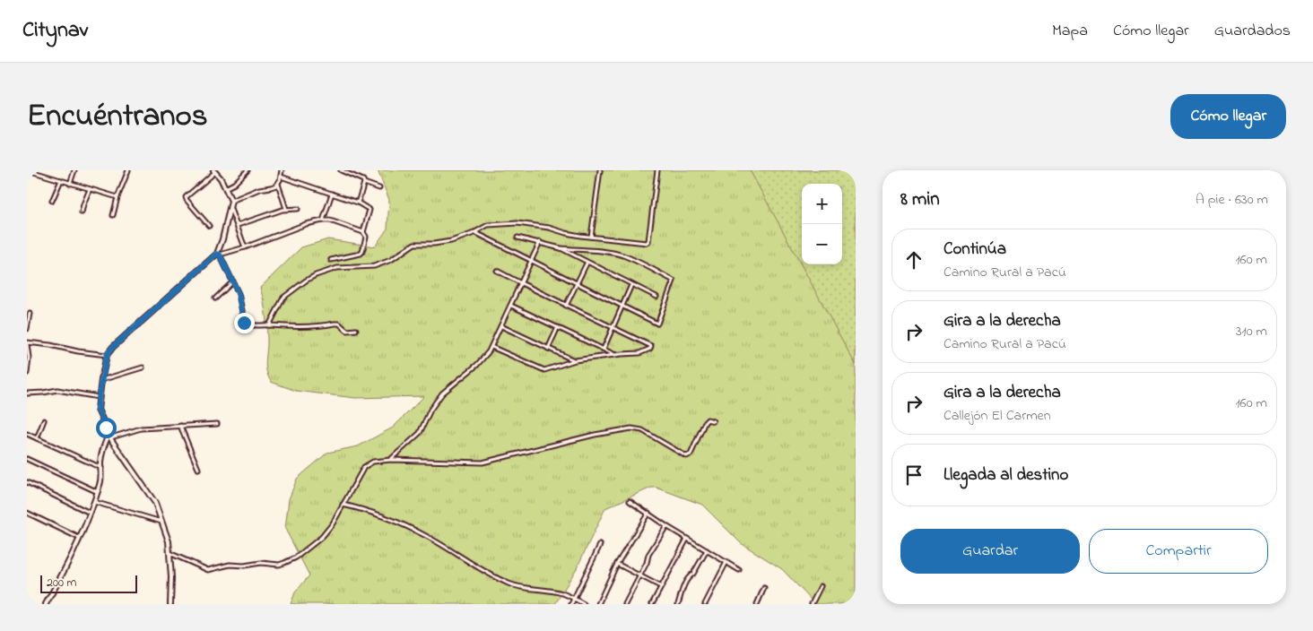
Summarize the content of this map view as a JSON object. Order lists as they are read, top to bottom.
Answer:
{
  "scale_bar": "200 m",
  "page": {
    "header": "Citynav",
    "nav": ["Mapa", "Cómo llegar", "Guardados"],
    "title": "Encuéntranos",
    "buttons": [
      "Cómo llegar",
      ["Guardar", "Compartir"]
    ],
    "heading": ["8 min", "A pie · 630 m"],
    "map_buttons": ["+", "−"],
    "list": [
      ["Continúa", "Camino Rural a Pacú", "160 m"],
      ["Gira a la derecha", "Camino Rural a Pacú", "310 m"],
      ["Gira a la derecha", "Callejón El Carmen", "160 m"],
      "Llegada al destino"
    ],
    "scale": "200 m"
  }
}
